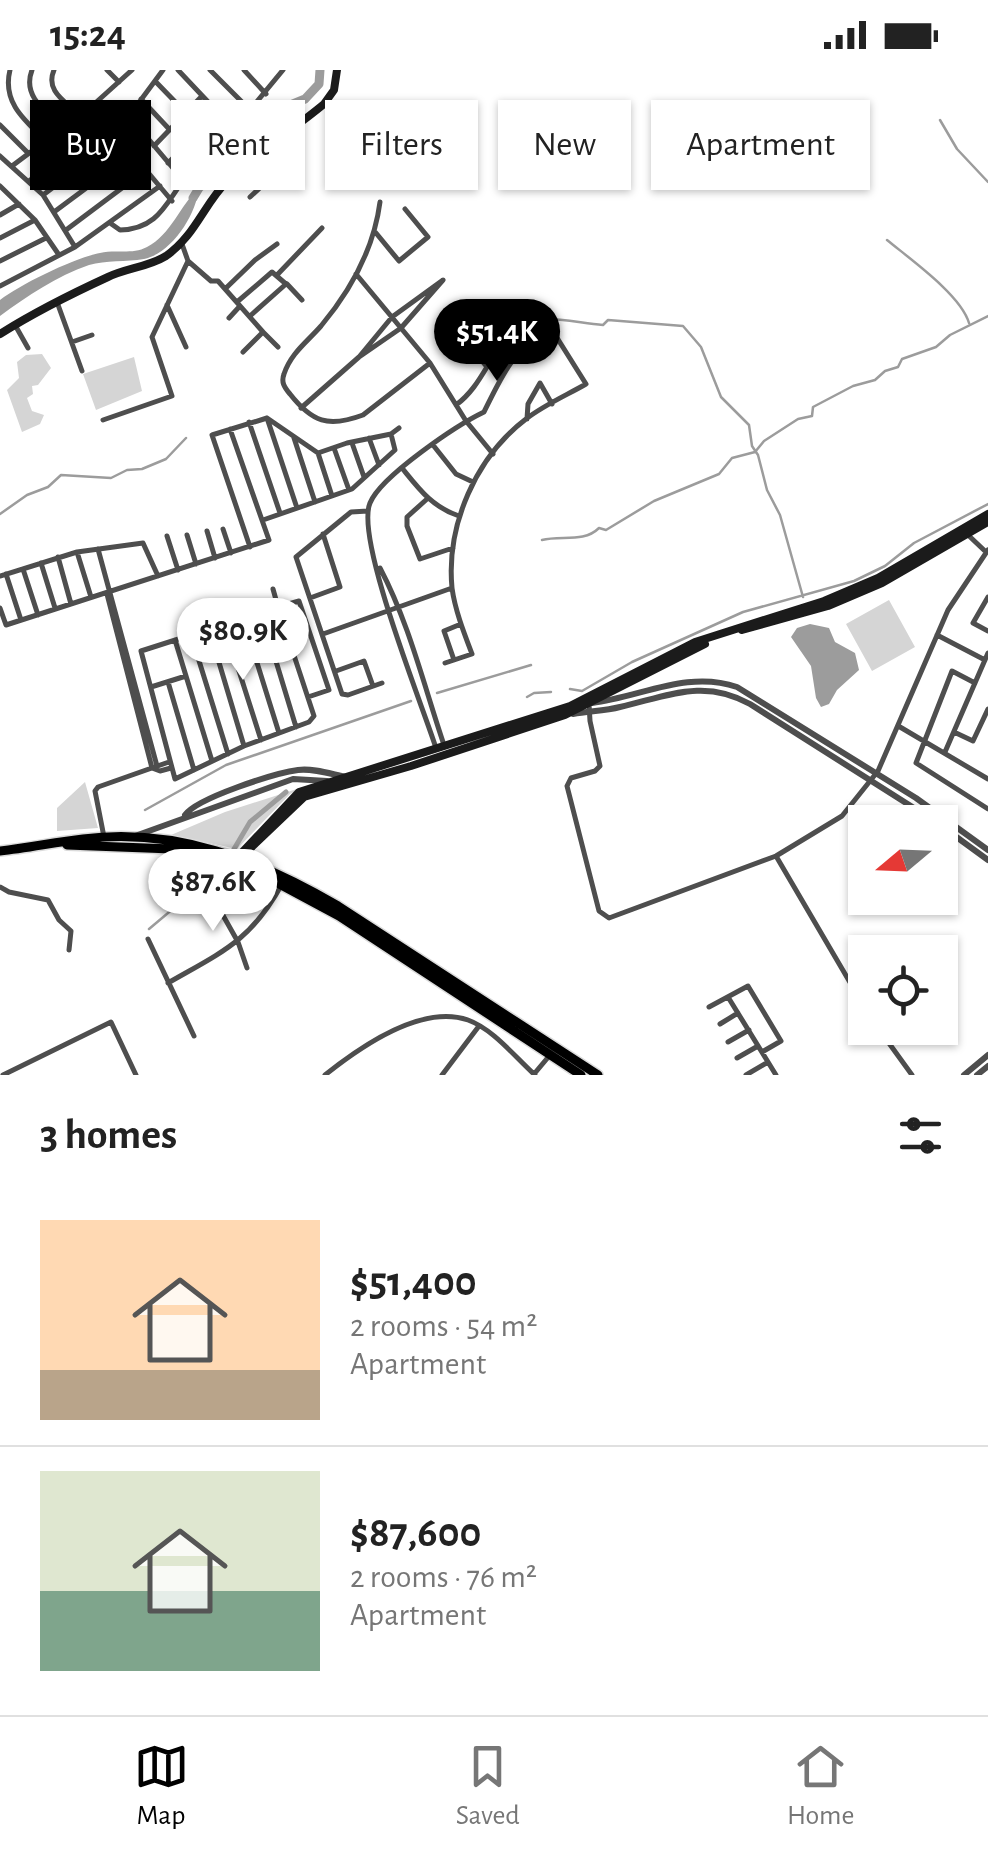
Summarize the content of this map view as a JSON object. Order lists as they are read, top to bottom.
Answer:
{
  "north": "left",
  "page": {
    "status": "15:24",
    "chip": [
      "Buy",
      "Rent",
      "Filters",
      "New",
      "Apartment"
    ],
    "price": ["$51.4K", "$80.9K", "$87.6K"],
    "heading": "3 homes",
    "list": [
      {
        "name": "$51,400",
        "note": "2 rooms · 54 m² · Apartment"
      },
      {
        "name": "$87,600",
        "note": "2 rooms · 76 m² · Apartment"
      }
    ],
    "tabs": ["Map", "Saved", "Home"]
  }
}
